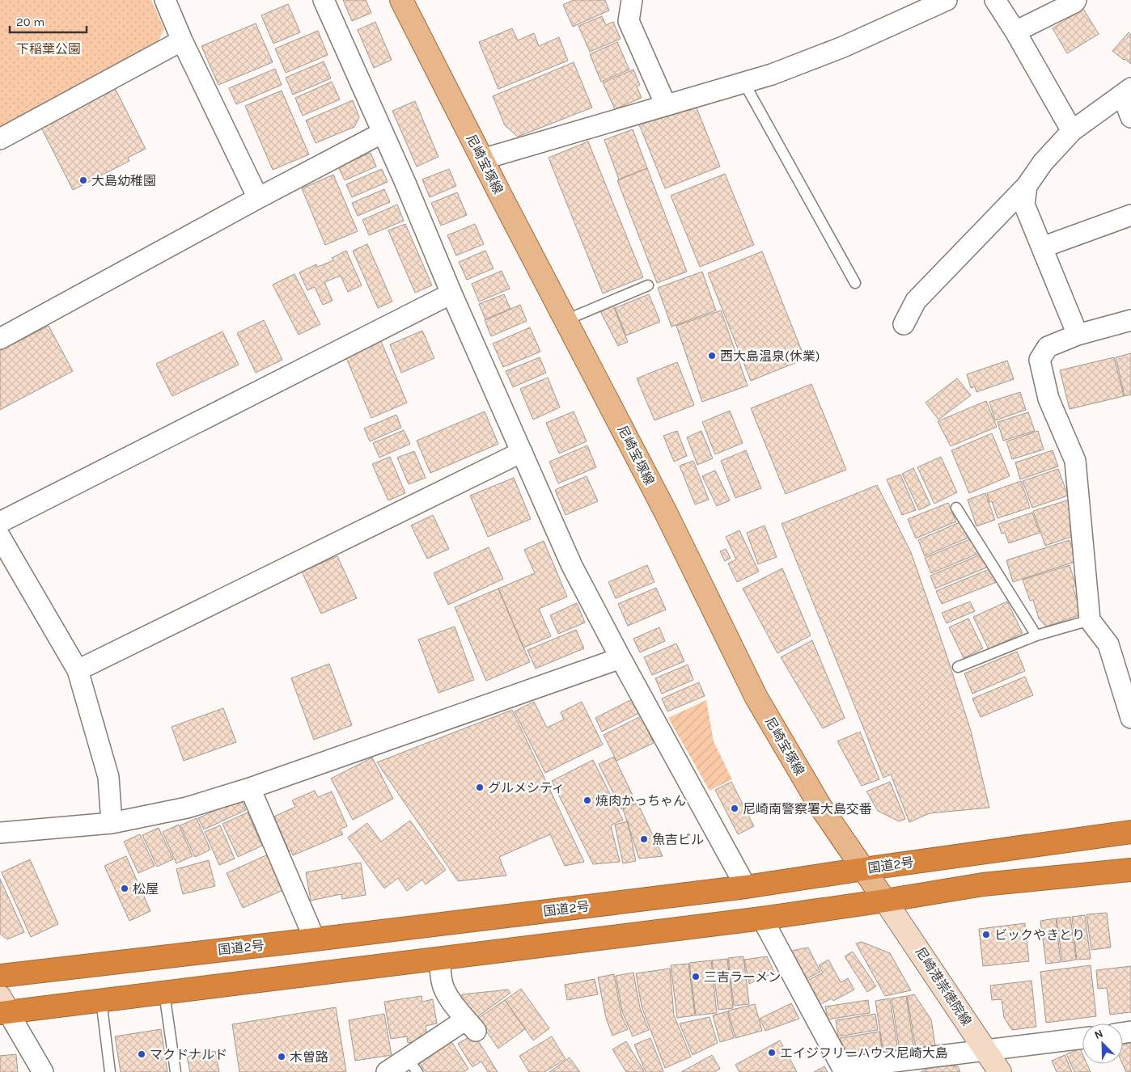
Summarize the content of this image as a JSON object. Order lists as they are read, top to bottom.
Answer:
{
  "streets": {
    "highway": ["国道2号"],
    "main road": ["尼崎宝塚線", "尼崎港崇徳院線"]
  },
  "crossings": [
    ["尼崎宝塚線", "国道2号"],
    ["尼崎宝塚線", "尼崎港崇徳院線"]
  ],
  "parks": ["下稲葉公園"],
  "places": [
    "大島幼稚園",
    "西大島温泉(休業)",
    "グルメシティ",
    "焼肉かっちゃん",
    "尼崎南警察署大島交番",
    "魚吉ビル",
    "松屋",
    "ビックやきとり",
    "三吉ラーメン",
    "エイジフリーハウス尼崎大島",
    "マクドナルド",
    "木曽路"
  ],
  "scale_bar": "20 m",
  "north": "top left"
}
